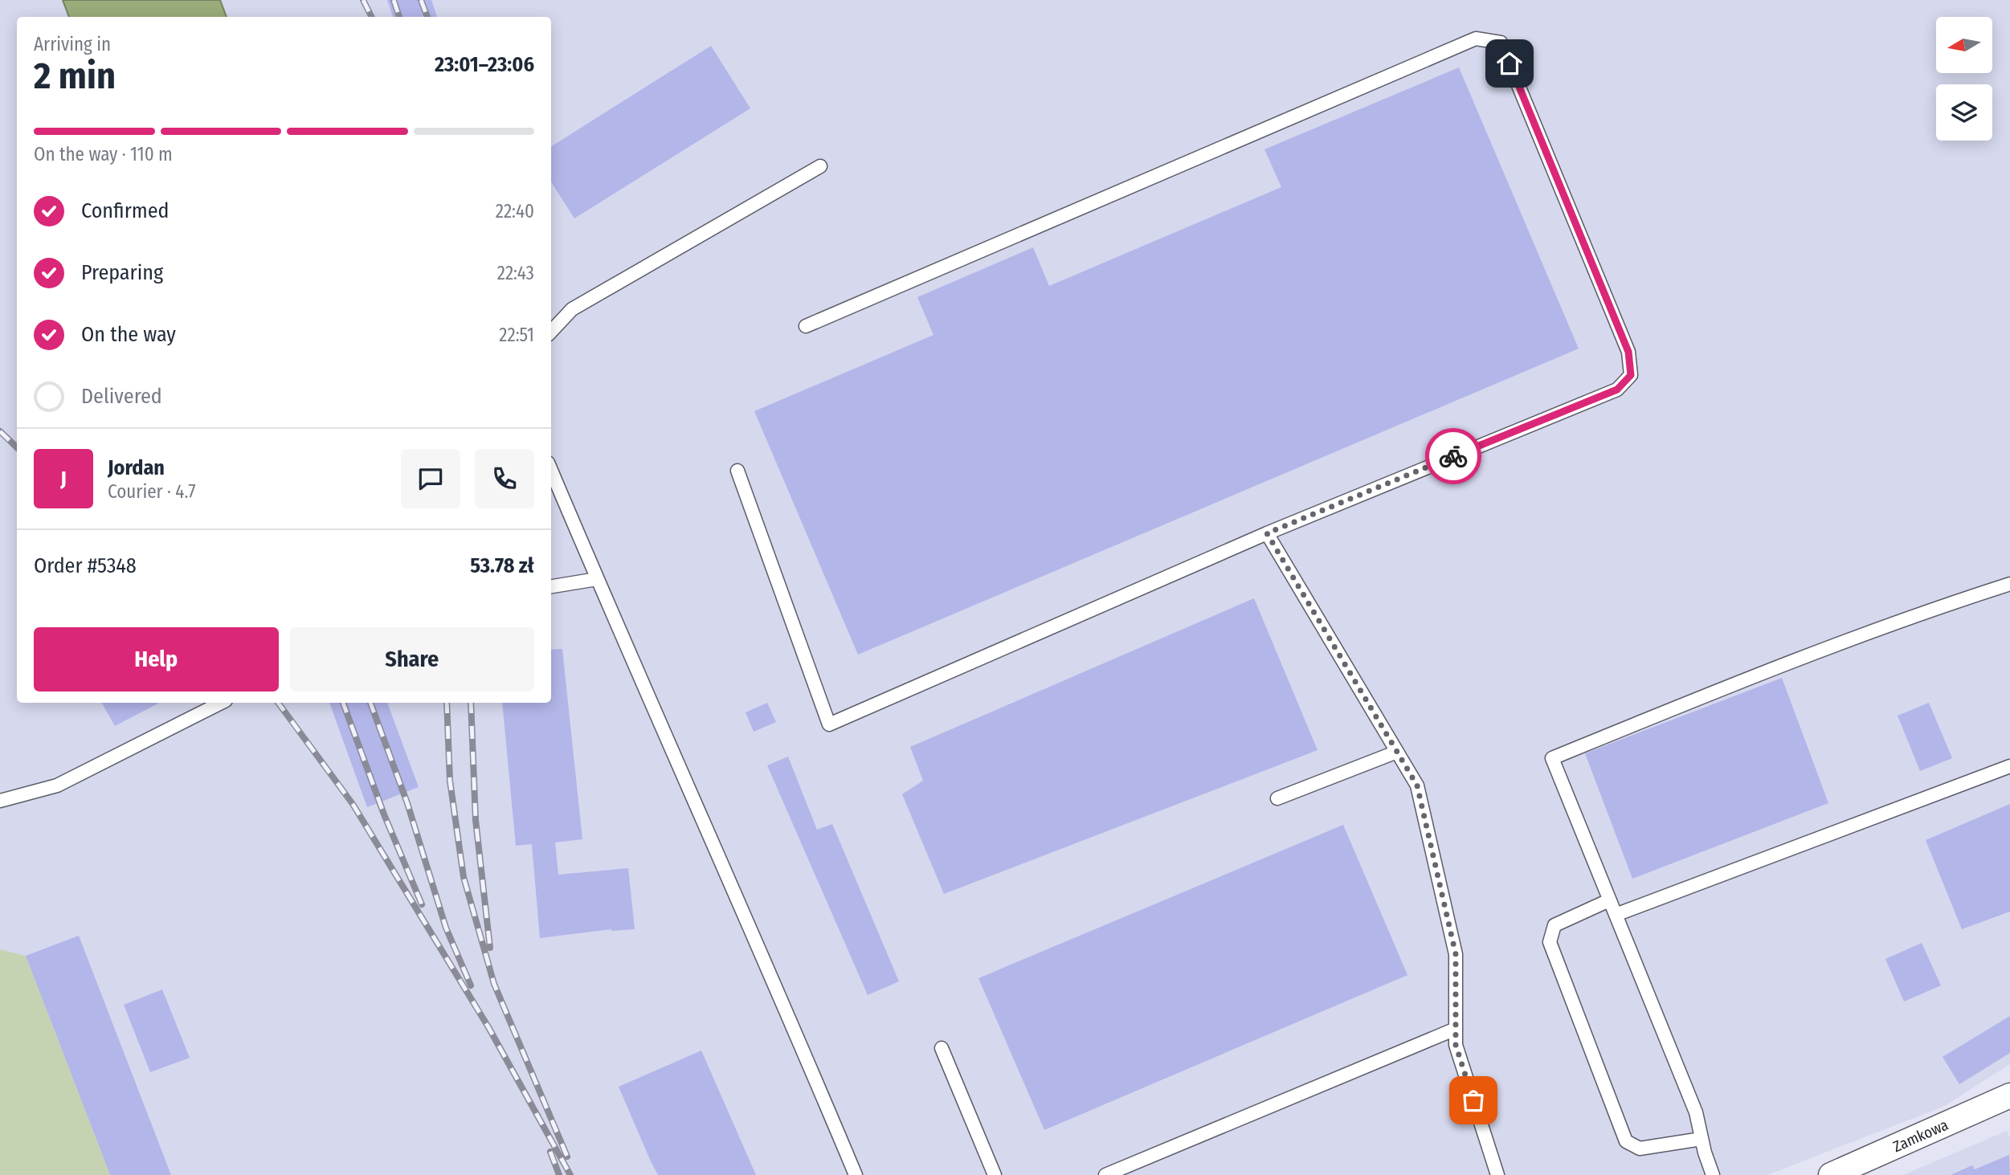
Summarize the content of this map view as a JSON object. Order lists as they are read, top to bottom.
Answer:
{
  "streets": {
    "street": ["Zamkowa"]
  },
  "north": "left",
  "page": {
    "heading": ["2 min", "Arriving in", "23:01–23:06"],
    "panel": [
      "Jordan",
      "Courier · 4.7",
      "Order #5348",
      "53.78 zł"
    ],
    "bar": "On the way · 110 m",
    "list": [
      ["Confirmed", "22:40"],
      ["Preparing", "22:43"],
      ["On the way", "22:51"],
      "Delivered"
    ],
    "round": "J",
    "buttons": ["Help", "Share"]
  }
}
